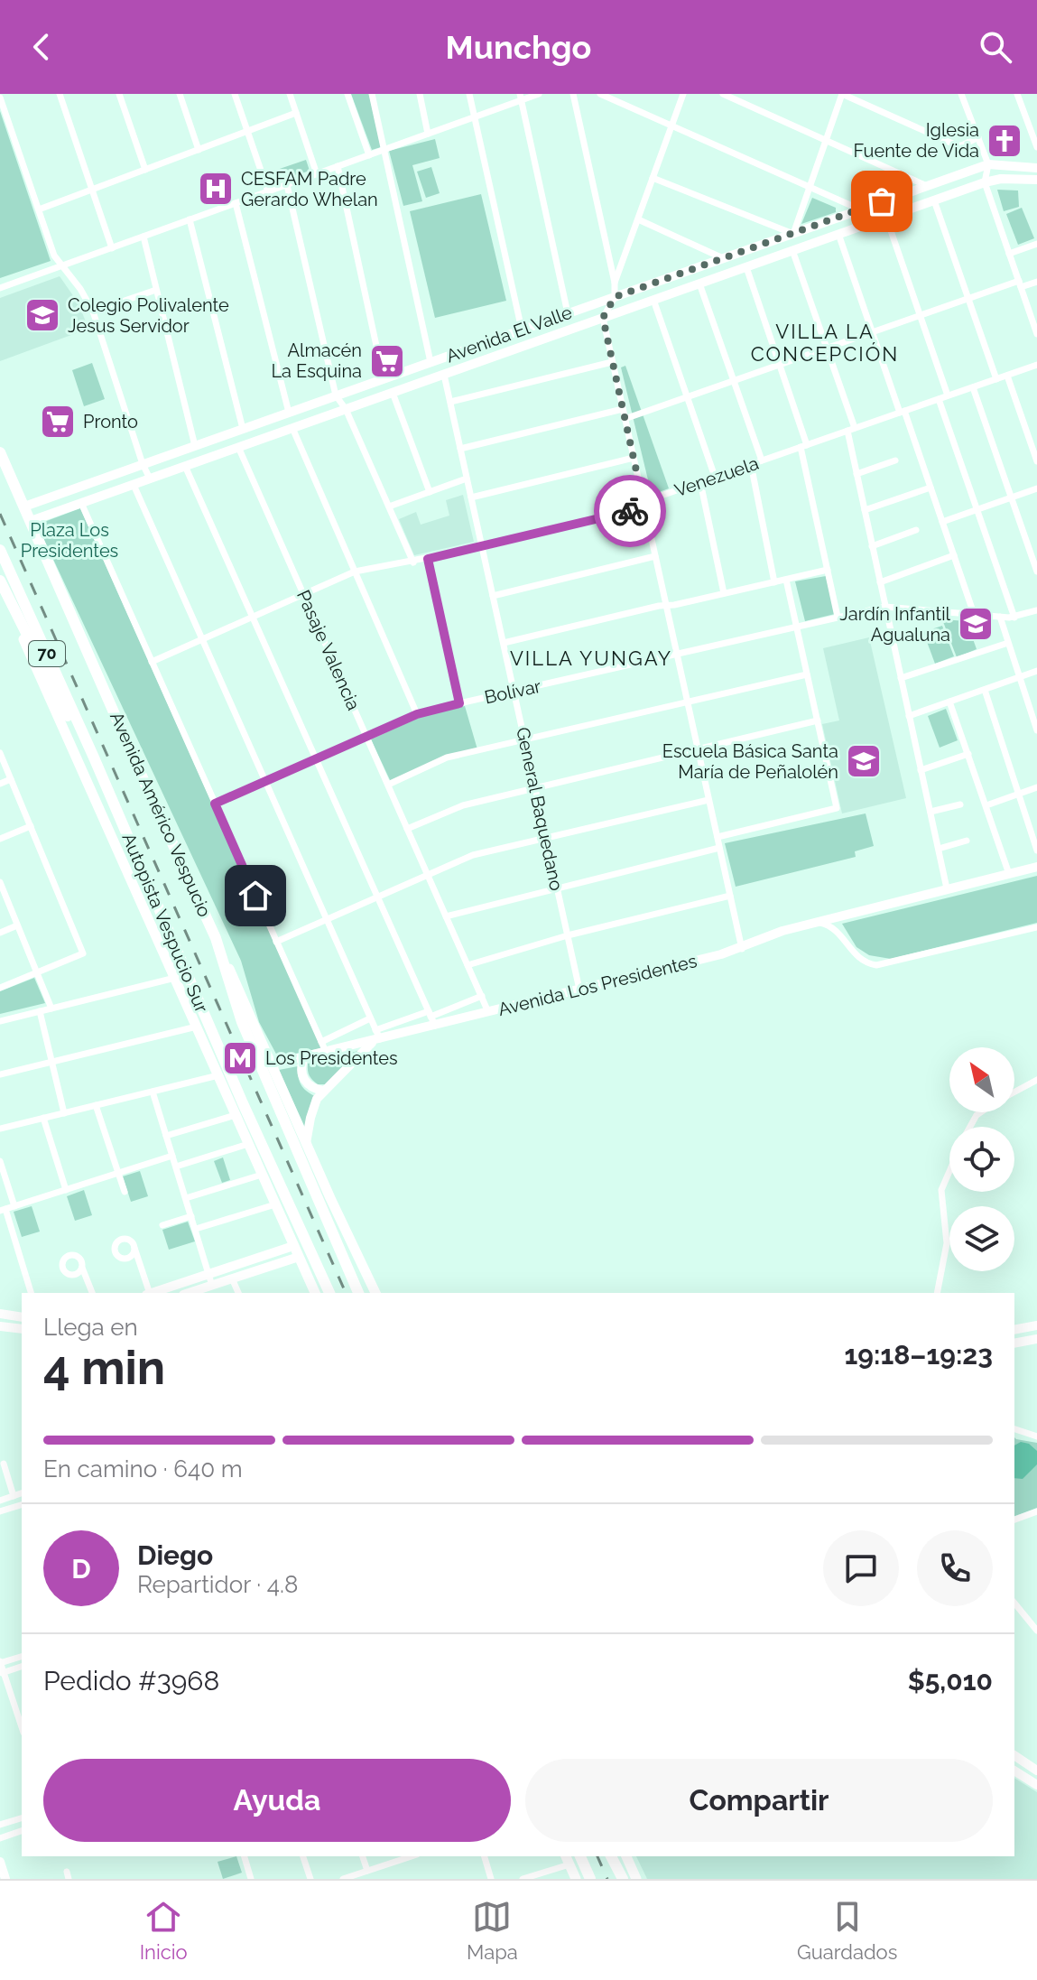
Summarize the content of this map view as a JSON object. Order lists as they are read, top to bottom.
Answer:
{
  "streets": {
    "highway": ["70", "Avenida Américo Vespucio", "Autopista Vespucio Sur"],
    "street": [
      "Avenida El Valle",
      "Venezuela",
      "Pasaje Valencia",
      "Bolívar",
      "General Baquedano",
      "Avenida Los Presidentes"
    ]
  },
  "crossings": [
    ["Avenida El Valle", "Pasaje Valencia"],
    ["Avenida El Valle", "General Baquedano"],
    ["Avenida El Valle", "Avenida Américo Vespucio"],
    ["Venezuela", "Pasaje Valencia"],
    ["Venezuela", "General Baquedano"],
    ["Pasaje Valencia", "Bolívar"],
    ["Pasaje Valencia", "Avenida Los Presidentes"],
    ["Bolívar", "General Baquedano"],
    ["General Baquedano", "Avenida Los Presidentes"],
    ["Avenida Américo Vespucio", "Autopista Vespucio Sur"],
    ["Avenida Américo Vespucio", "Avenida Los Presidentes"]
  ],
  "districts": ["VILLA LA CONCEPCIÓN", "VILLA YUNGAY"],
  "parks": ["Plaza Los Presidentes"],
  "places": {
    "church": ["Iglesia Fuente de Vida"],
    "hospital": ["CESFAM Padre Gerardo Whelan"],
    "school or university": ["Colegio Polivalente Jesus Servidor", "Jardín Infantil Agualuna", "Escuela Básica Santa María de Peñalolén"],
    "supermarket": ["Almacén La Esquina", "Pronto"],
    "metro station": ["Los Presidentes"]
  },
  "north": "top left",
  "page": {
    "header": "Munchgo",
    "heading": ["4 min", "Llega en", "19:18–19:23"],
    "panel": [
      "Diego",
      "Repartidor · 4.8",
      "Pedido #3968",
      "$5,010"
    ],
    "bar": "En camino · 640 m",
    "round": "D",
    "buttons": ["Ayuda", "Compartir"],
    "tabs": ["Inicio", "Mapa", "Guardados"]
  }
}
